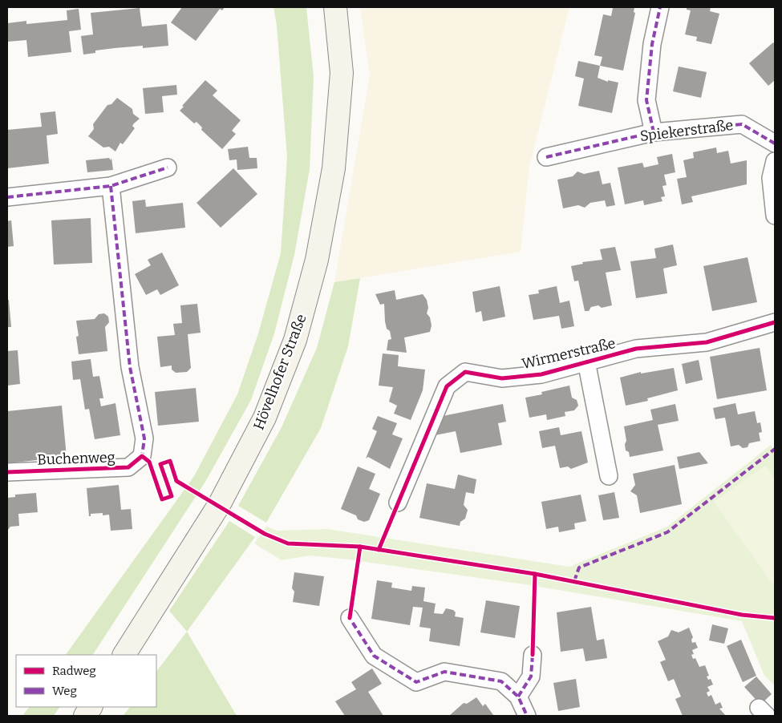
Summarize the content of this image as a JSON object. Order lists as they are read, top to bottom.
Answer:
{
  "streets": {
    "main road": ["Hövelhofer Straße"],
    "street": ["Spiekerstraße", "Wirmerstraße", "Buchenweg"]
  },
  "legend": ["Radweg", "Weg"]
}
